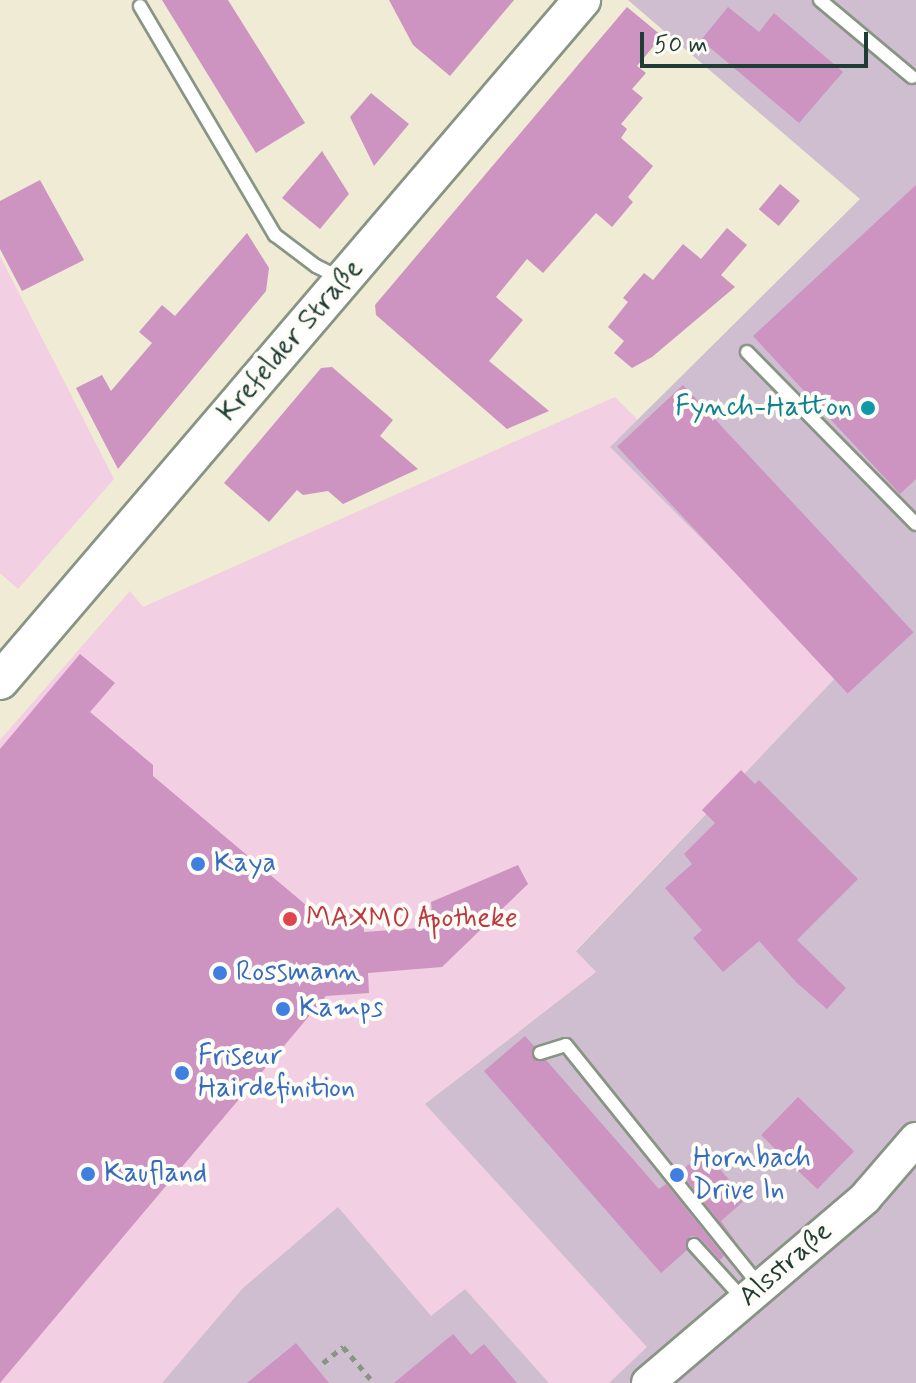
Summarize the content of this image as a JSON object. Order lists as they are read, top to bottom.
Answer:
{
  "streets": {
    "main road": ["Krefelder Straße"],
    "street": ["Alsstraße"]
  },
  "places": [
    "Fynch-Hatton",
    "Kaya",
    "MAXMO Apotheke",
    "Rossmann",
    "Kamps",
    "Friseur Hairdefinition",
    "Kaufland",
    "Hornbach Drive In"
  ],
  "scale_bar": "50 m"
}
